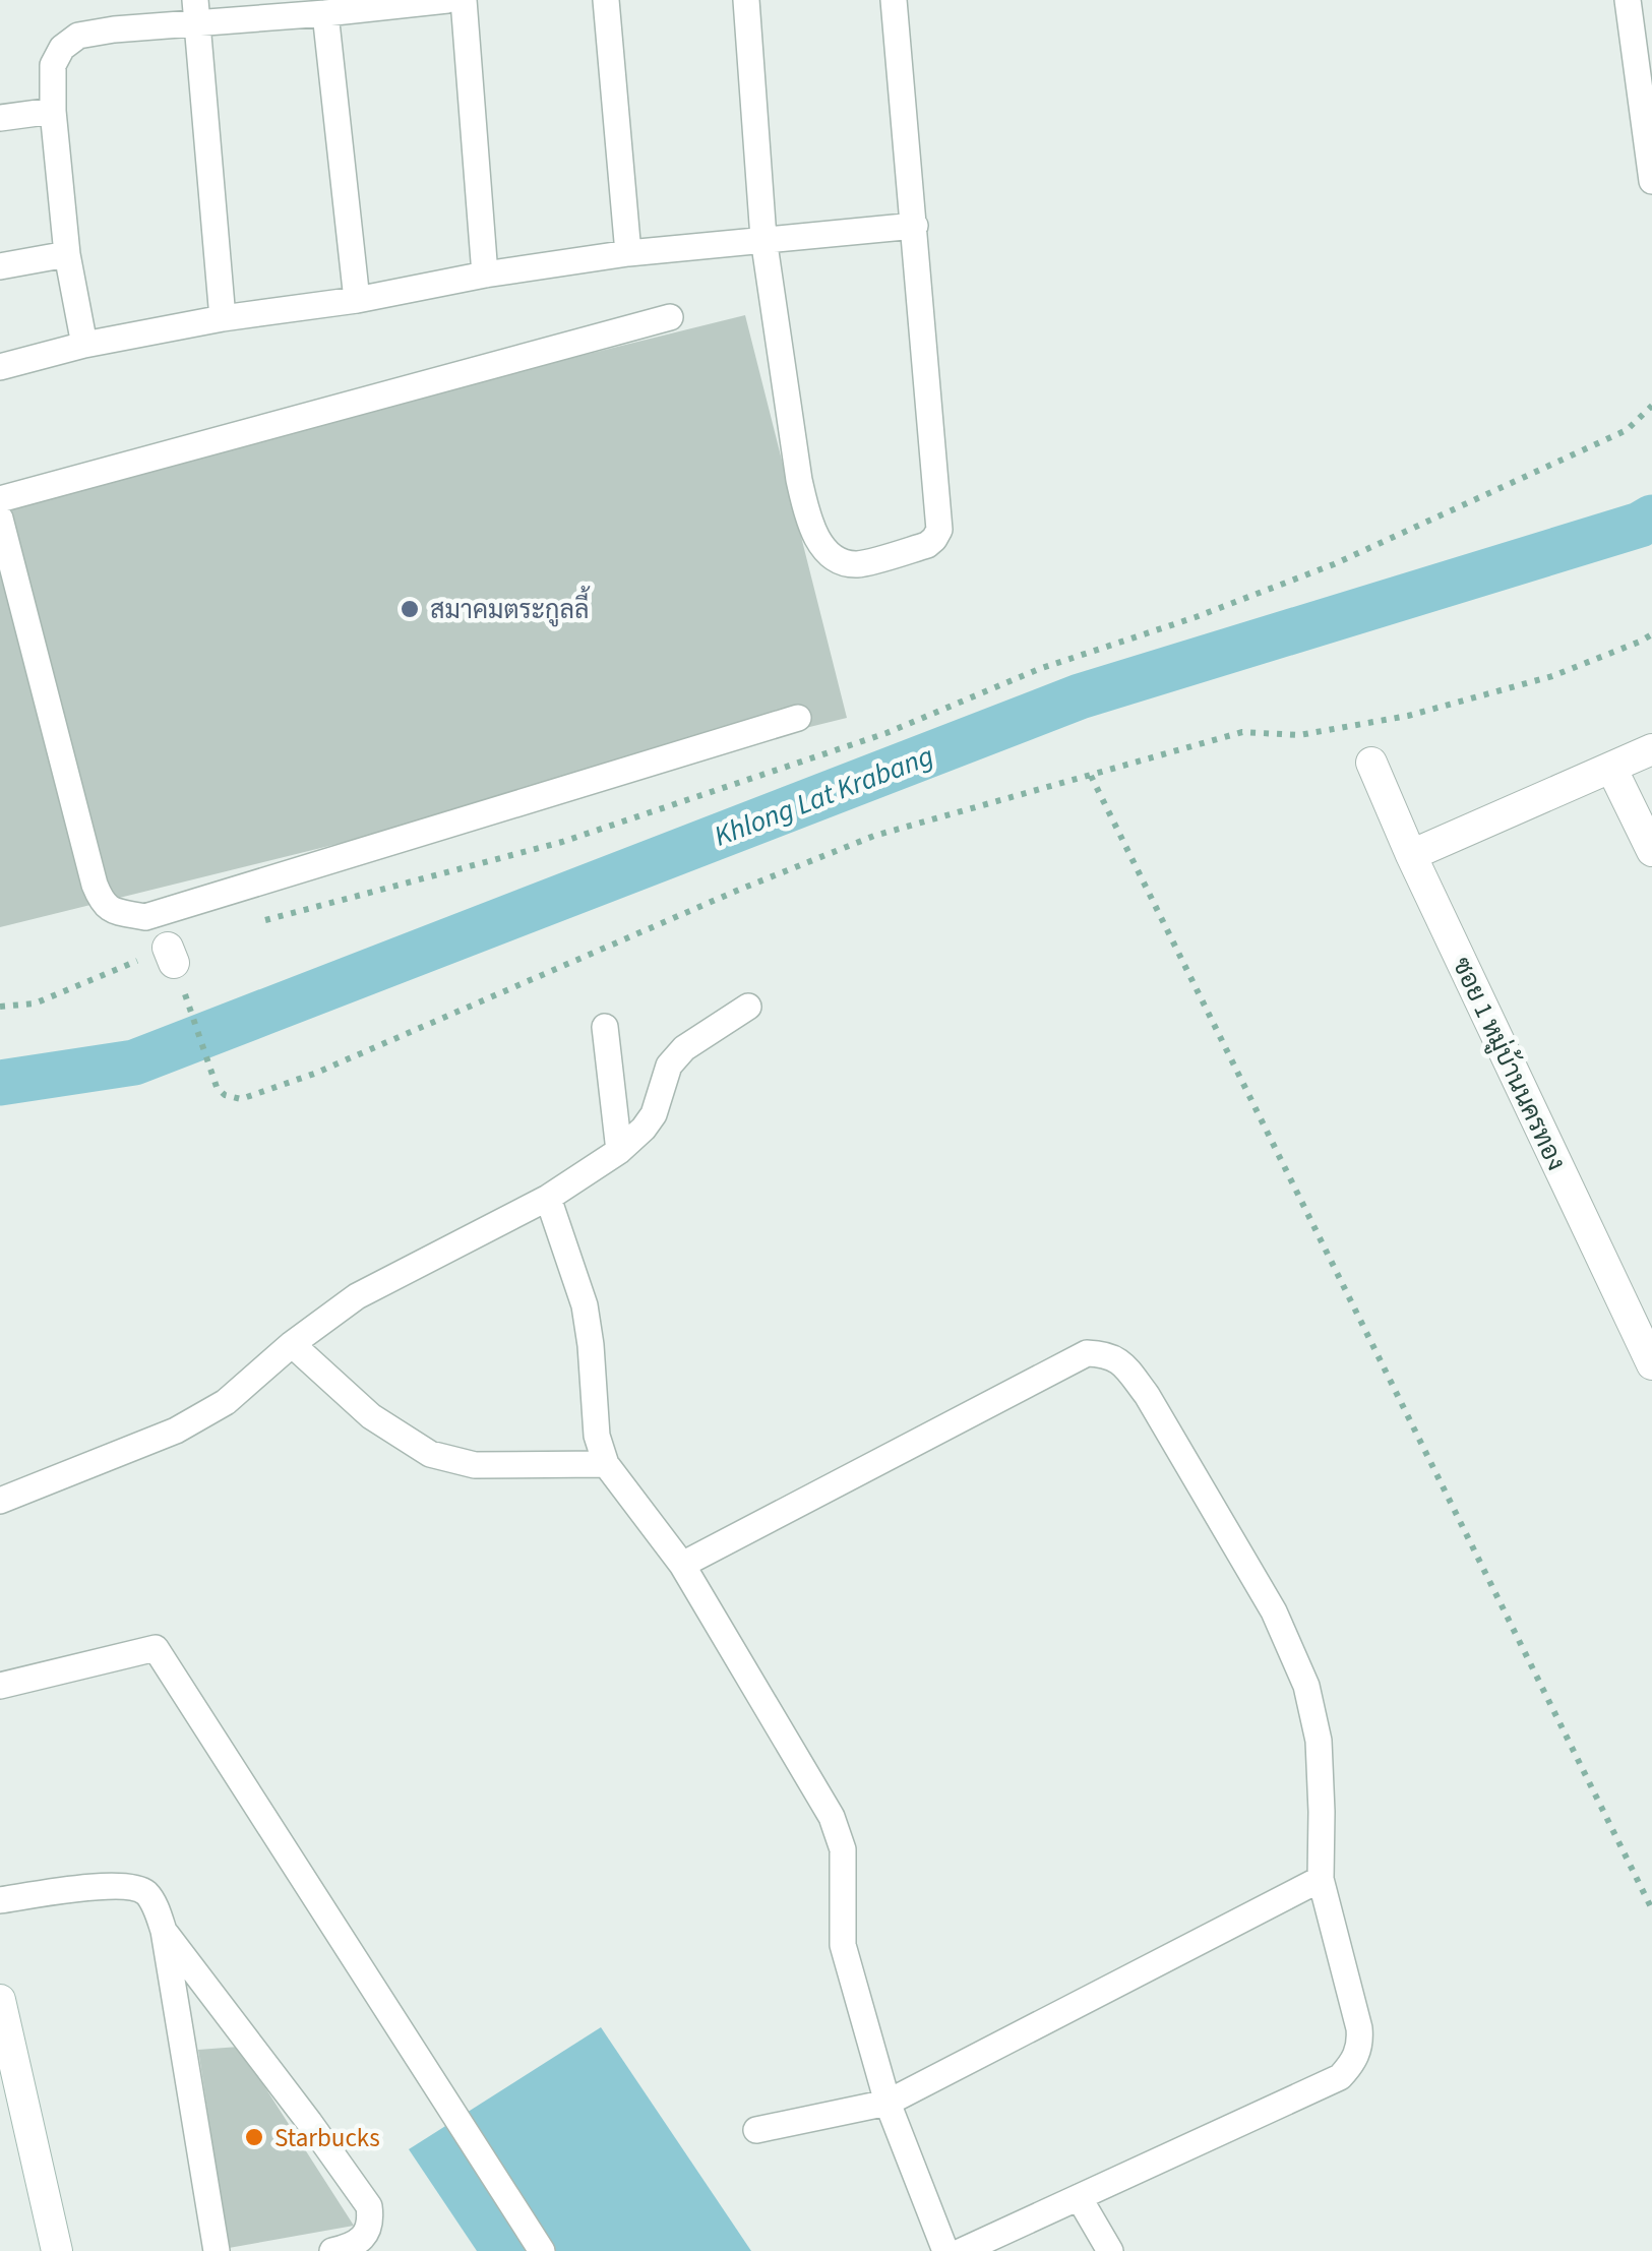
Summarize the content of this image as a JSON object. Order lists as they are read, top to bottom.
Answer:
{
  "streets": {
    "street": ["ซอย 1 หมู่บ้านนครทอง"]
  },
  "water": ["Khlong Lat Krabang"],
  "places": ["สมาคมตระกูลลี้", "Starbucks"]
}
